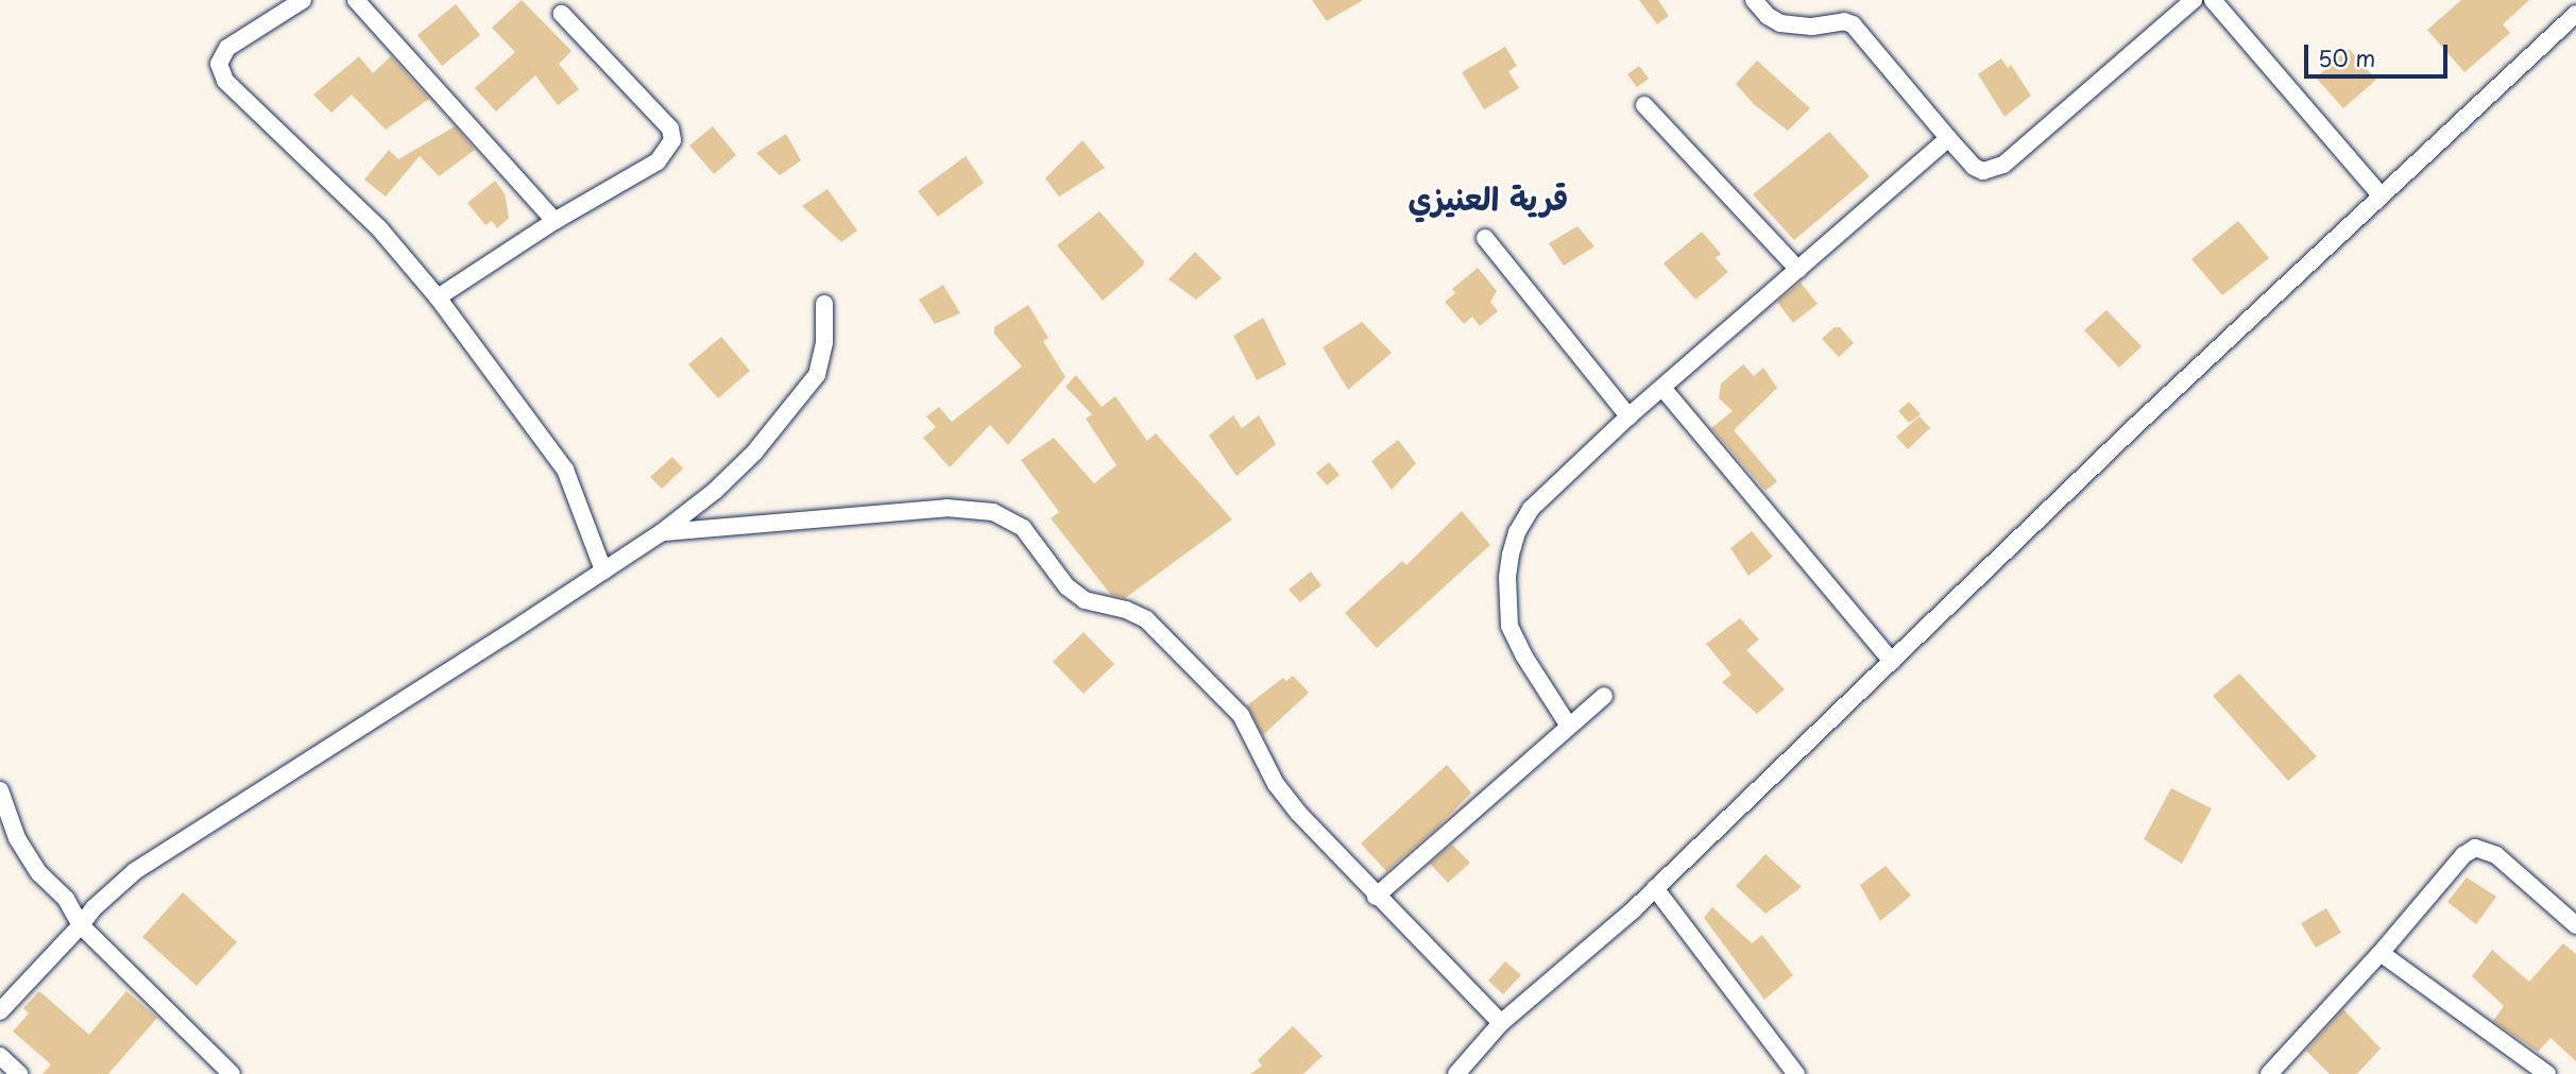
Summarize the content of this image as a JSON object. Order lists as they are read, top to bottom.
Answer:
{
  "districts": ["قرية العنيزي"],
  "scale_bar": "50 m"
}
